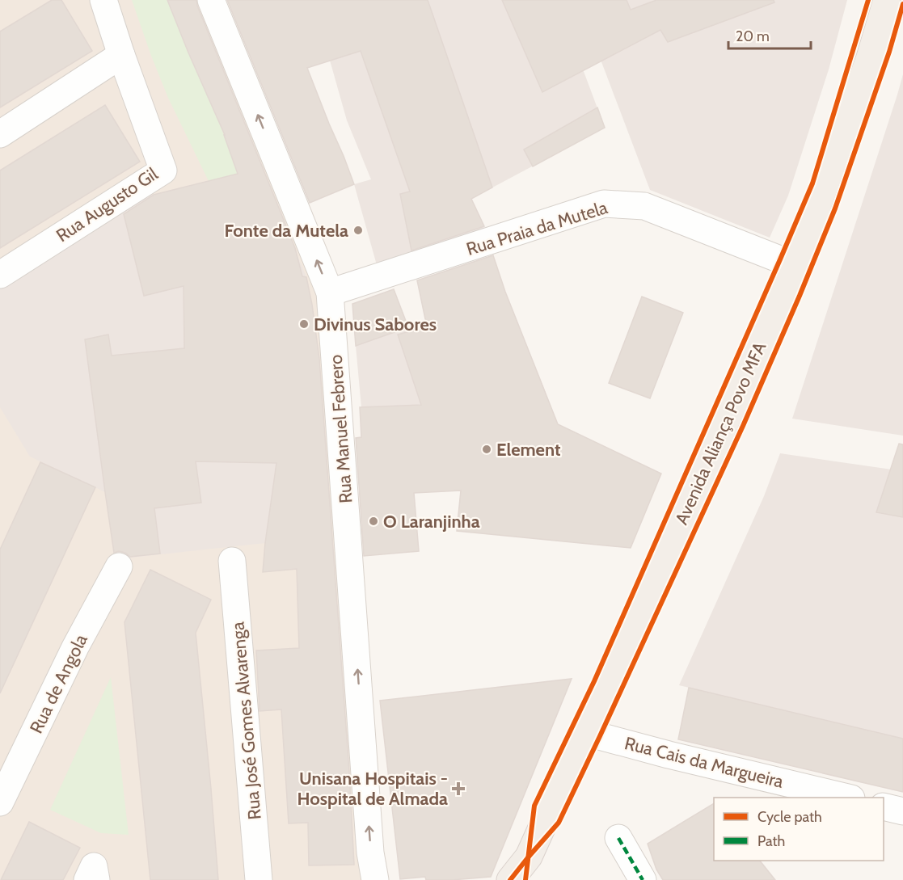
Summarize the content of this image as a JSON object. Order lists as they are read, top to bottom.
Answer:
{
  "streets": {
    "main road": ["Avenida Aliança Povo MFA"],
    "street": [
      "Rua Augusto Gil",
      "Rua Praia da Mutela",
      "Rua Manuel Febrero",
      "Rua de Angola",
      "Rua José Gomes Alvarenga",
      "Rua Cais da Margueira"
    ]
  },
  "crossings": [
    ["Rua Praia da Mutela", "Rua Manuel Febrero"],
    ["Rua Praia da Mutela", "Avenida Aliança Povo MFA"],
    ["Avenida Aliança Povo MFA", "Rua Cais da Margueira"]
  ],
  "one_way": ["Rua Manuel Febrero"],
  "places": {
    "other": [
      "Fonte da Mutela",
      "Divinus Sabores",
      "Element",
      "O Laranjinha"
    ],
    "health": ["Unisana Hospitais - Hospital de Almada"]
  },
  "legend": ["Cycle path", "Path"],
  "scale_bar": "20 m"
}
